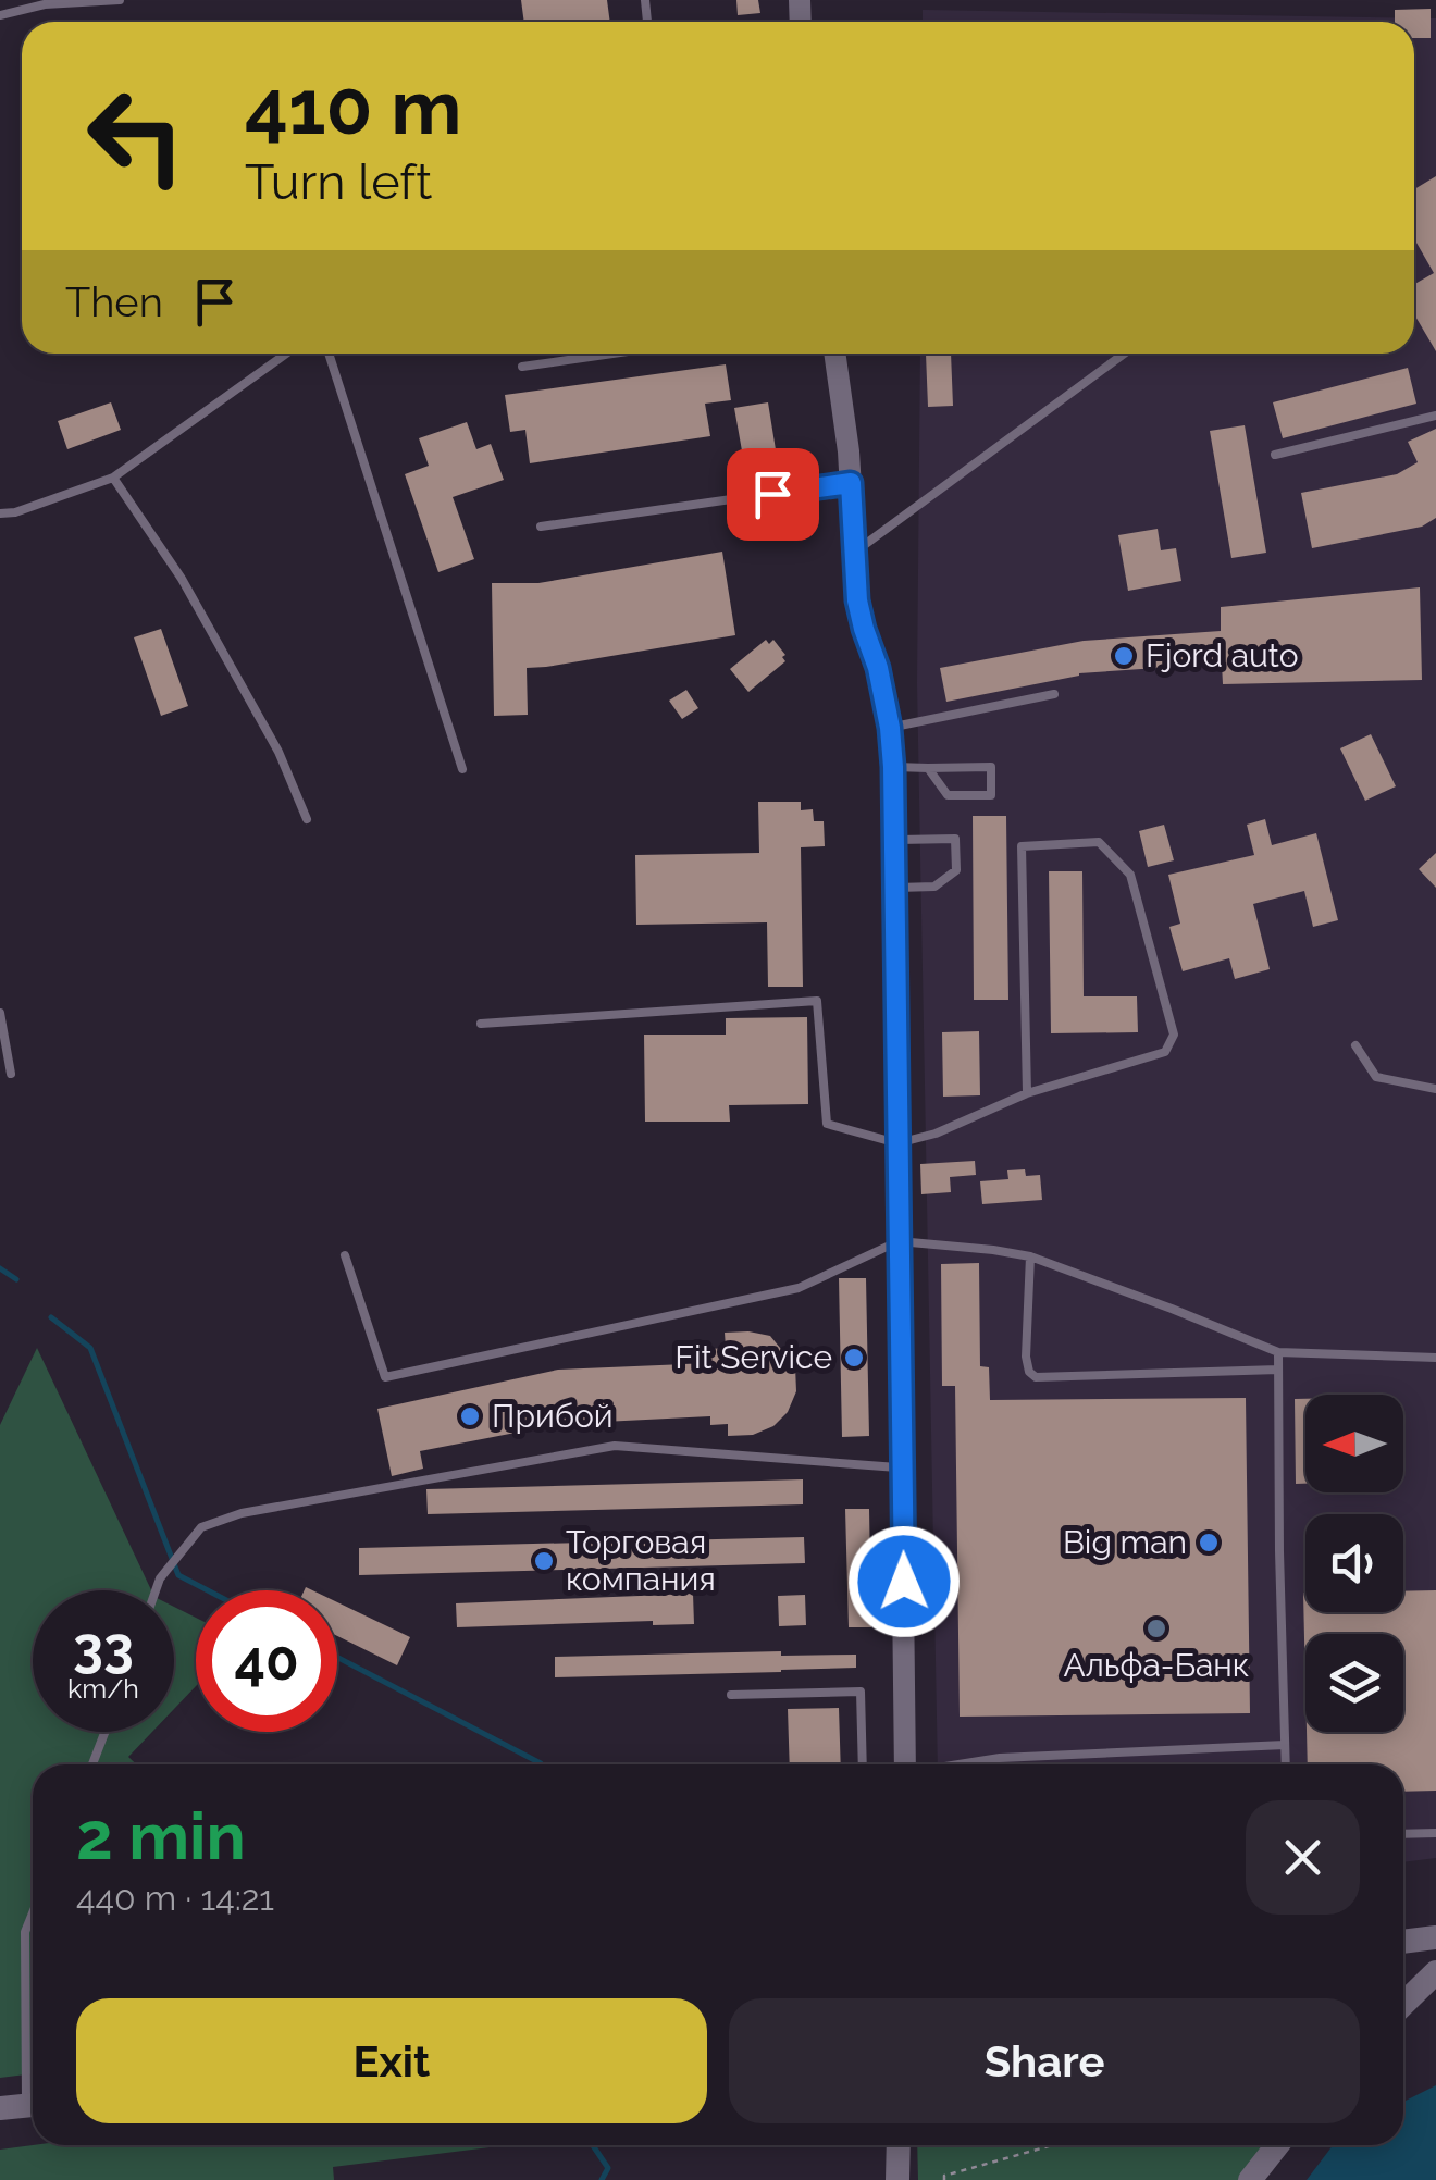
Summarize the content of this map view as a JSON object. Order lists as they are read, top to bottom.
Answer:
{
  "places": [
    "Fjord auto",
    "Fit Service",
    "Прибой",
    "Big man",
    "Торговая компания",
    "Альфа-Банк"
  ],
  "north": "left",
  "page": {
    "turn": ["410 m", "Turn left"],
    "then": "Then",
    "speed": "33 km/h",
    "limit": "40",
    "heading": ["2 min", "440 m · 14:21"],
    "buttons": ["Exit", "Share"]
  }
}
